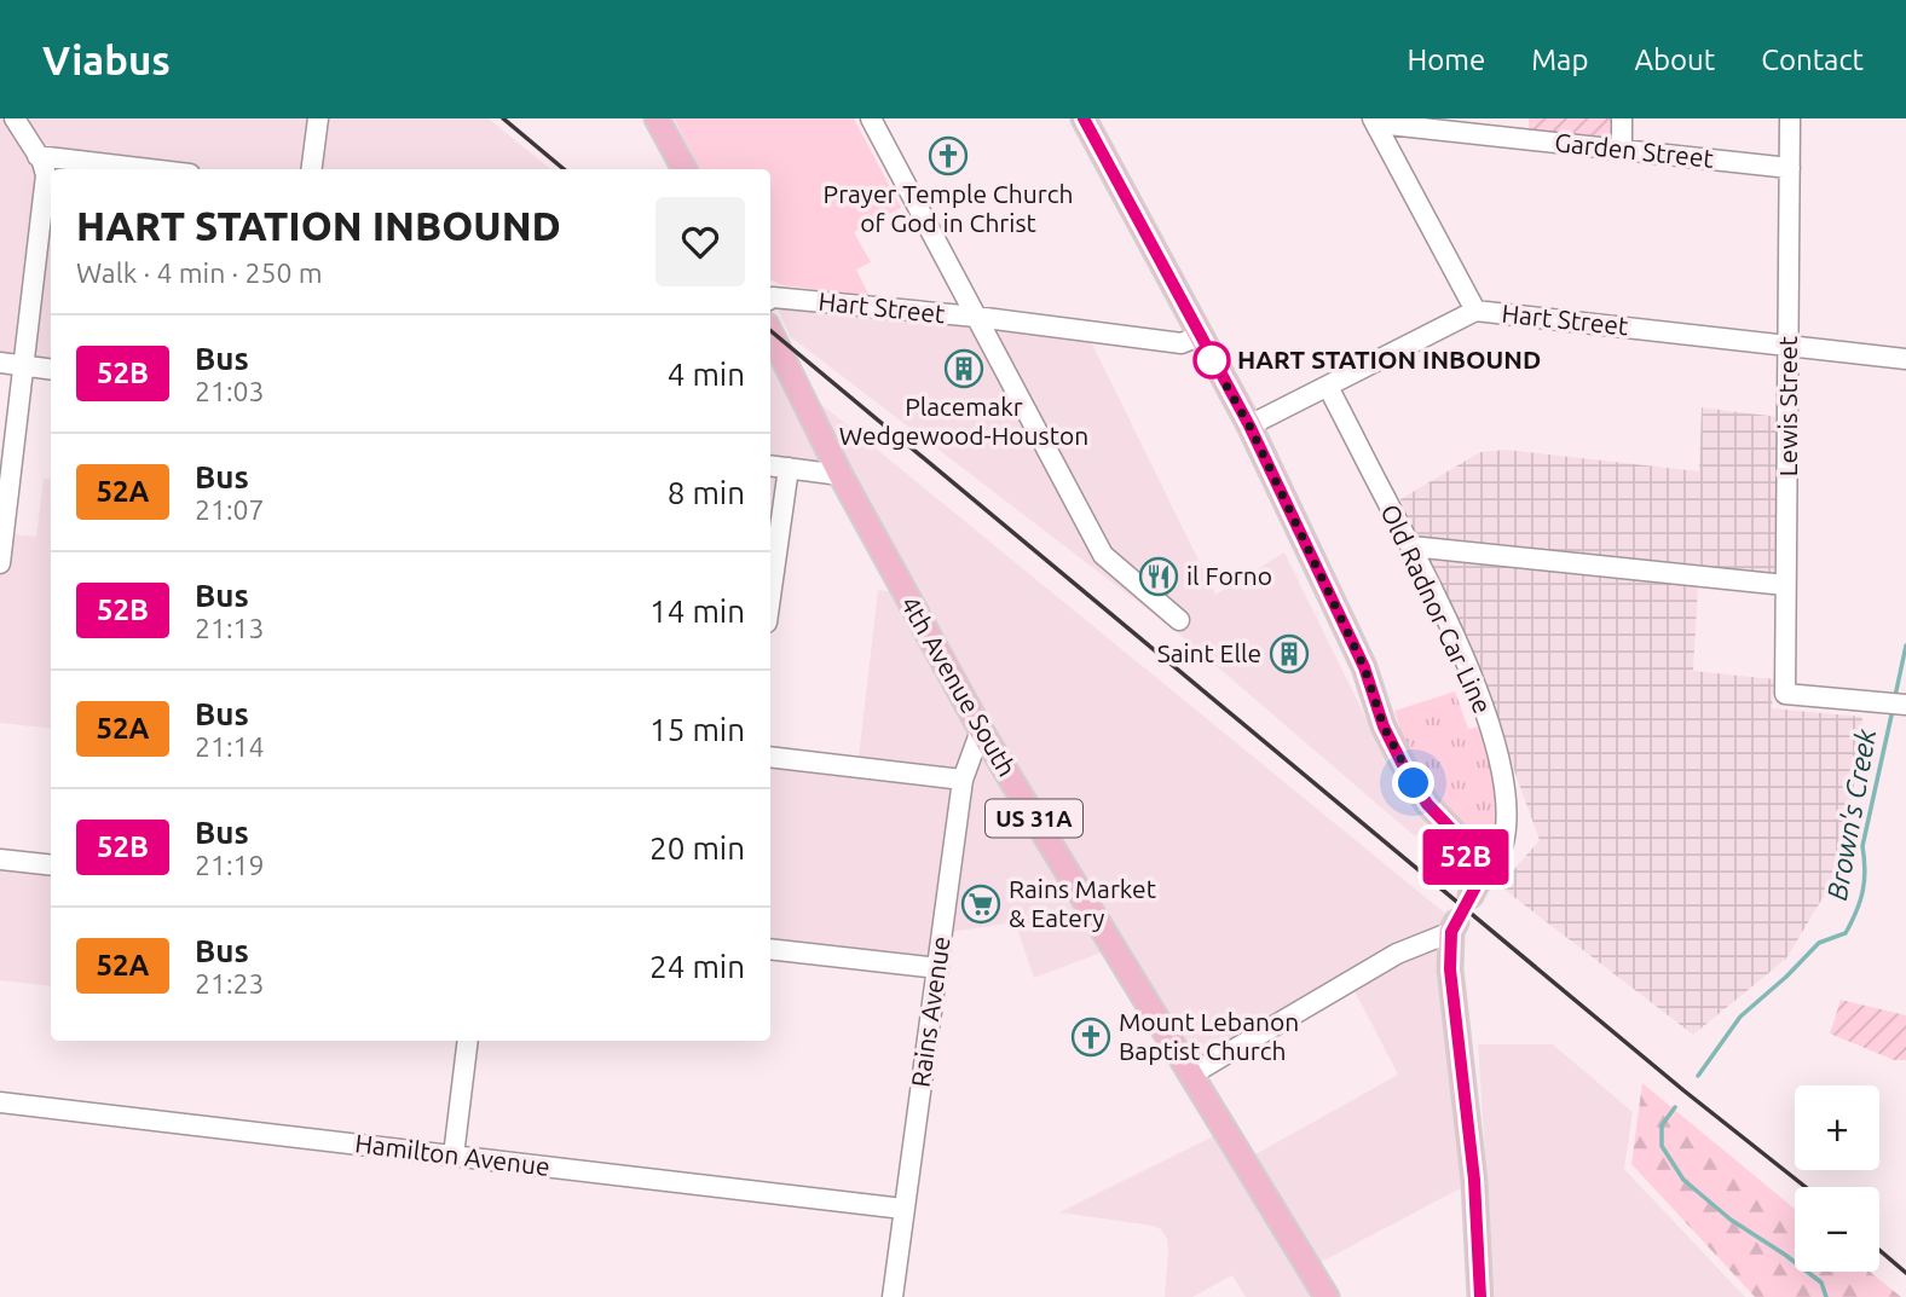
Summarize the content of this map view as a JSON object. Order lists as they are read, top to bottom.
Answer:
{
  "streets": {
    "main road": ["4th Avenue South", "US 31A"],
    "street": [
      "Garden Street",
      "Hart Street",
      "Lewis Street",
      "Old Radnor Car Line",
      "Rains Avenue",
      "Hamilton Avenue"
    ]
  },
  "crossings": [
    ["Garden Street", "Lewis Street"],
    ["Hart Street", "Lewis Street"],
    ["Hart Street", "Old Radnor Car Line"],
    ["4th Avenue South", "Rains Avenue"],
    ["Rains Avenue", "Hamilton Avenue"]
  ],
  "water": ["Brown's Creek"],
  "places": {
    "church": ["Prayer Temple Church of God in Christ", "Mount Lebanon Baptist Church"],
    "other": ["HART STATION INBOUND"],
    "building": ["Placemakr Wedgewood-Houston", "Saint Elle"],
    "restaurant": ["il Forno"],
    "supermarket": ["Rains Market & Eatery"]
  },
  "lines": ["bus line 52B"],
  "page": {
    "header": "Viabus",
    "nav": [
      "Home",
      "Map",
      "About",
      "Contact"
    ],
    "on_map": "52B",
    "heading": ["HART STATION INBOUND", "Walk · 4 min · 250 m"],
    "list": [
      {
        "mark": "52B",
        "name": "Bus",
        "note": "21:03",
        "value": "4 min"
      },
      {
        "mark": "52A",
        "name": "Bus",
        "note": "21:07",
        "value": "8 min"
      },
      {
        "mark": "52B",
        "name": "Bus",
        "note": "21:13",
        "value": "14 min"
      },
      {
        "mark": "52A",
        "name": "Bus",
        "note": "21:14",
        "value": "15 min"
      },
      {
        "mark": "52B",
        "name": "Bus",
        "note": "21:19",
        "value": "20 min"
      },
      {
        "mark": "52A",
        "name": "Bus",
        "note": "21:23",
        "value": "24 min"
      }
    ],
    "map_buttons": ["+", "−"]
  }
}
